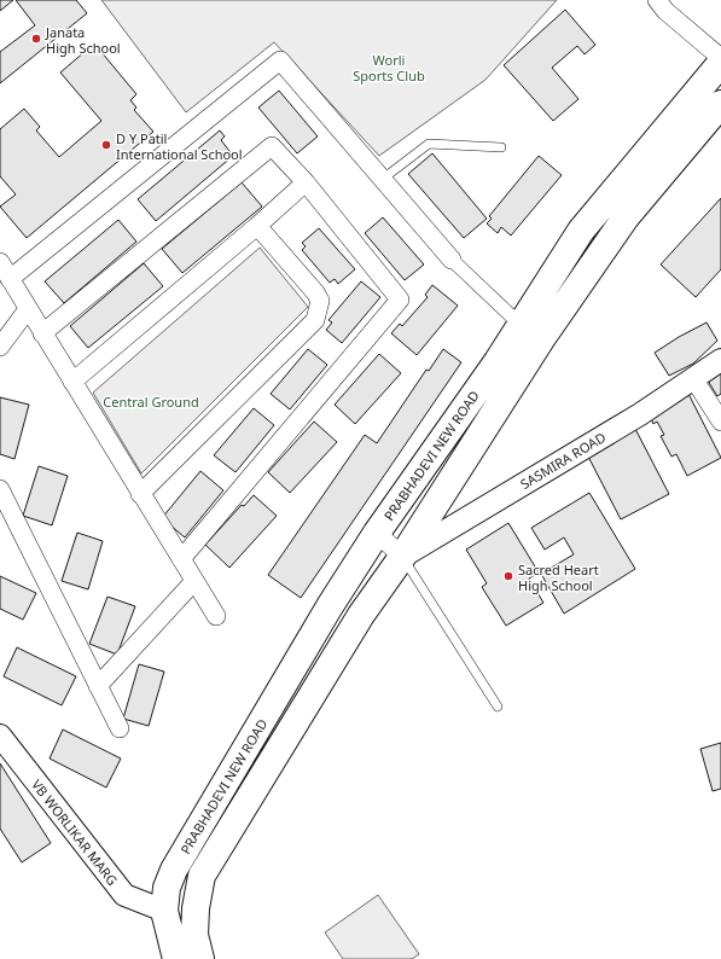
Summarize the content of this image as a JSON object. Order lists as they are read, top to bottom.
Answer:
{
  "streets": {
    "main road": ["PRABHADEVI NEW ROAD"],
    "street": ["SASMIRA ROAD", "VB WORLIKAR MARG"]
  },
  "crossings": [
    ["PRABHADEVI NEW ROAD", "SASMIRA ROAD"],
    ["PRABHADEVI NEW ROAD", "VB WORLIKAR MARG"]
  ],
  "parks": ["Worli Sports Club", "Central Ground"],
  "places": ["Janata High School", "D Y Patil International School", "Sacred Heart High School"]
}
